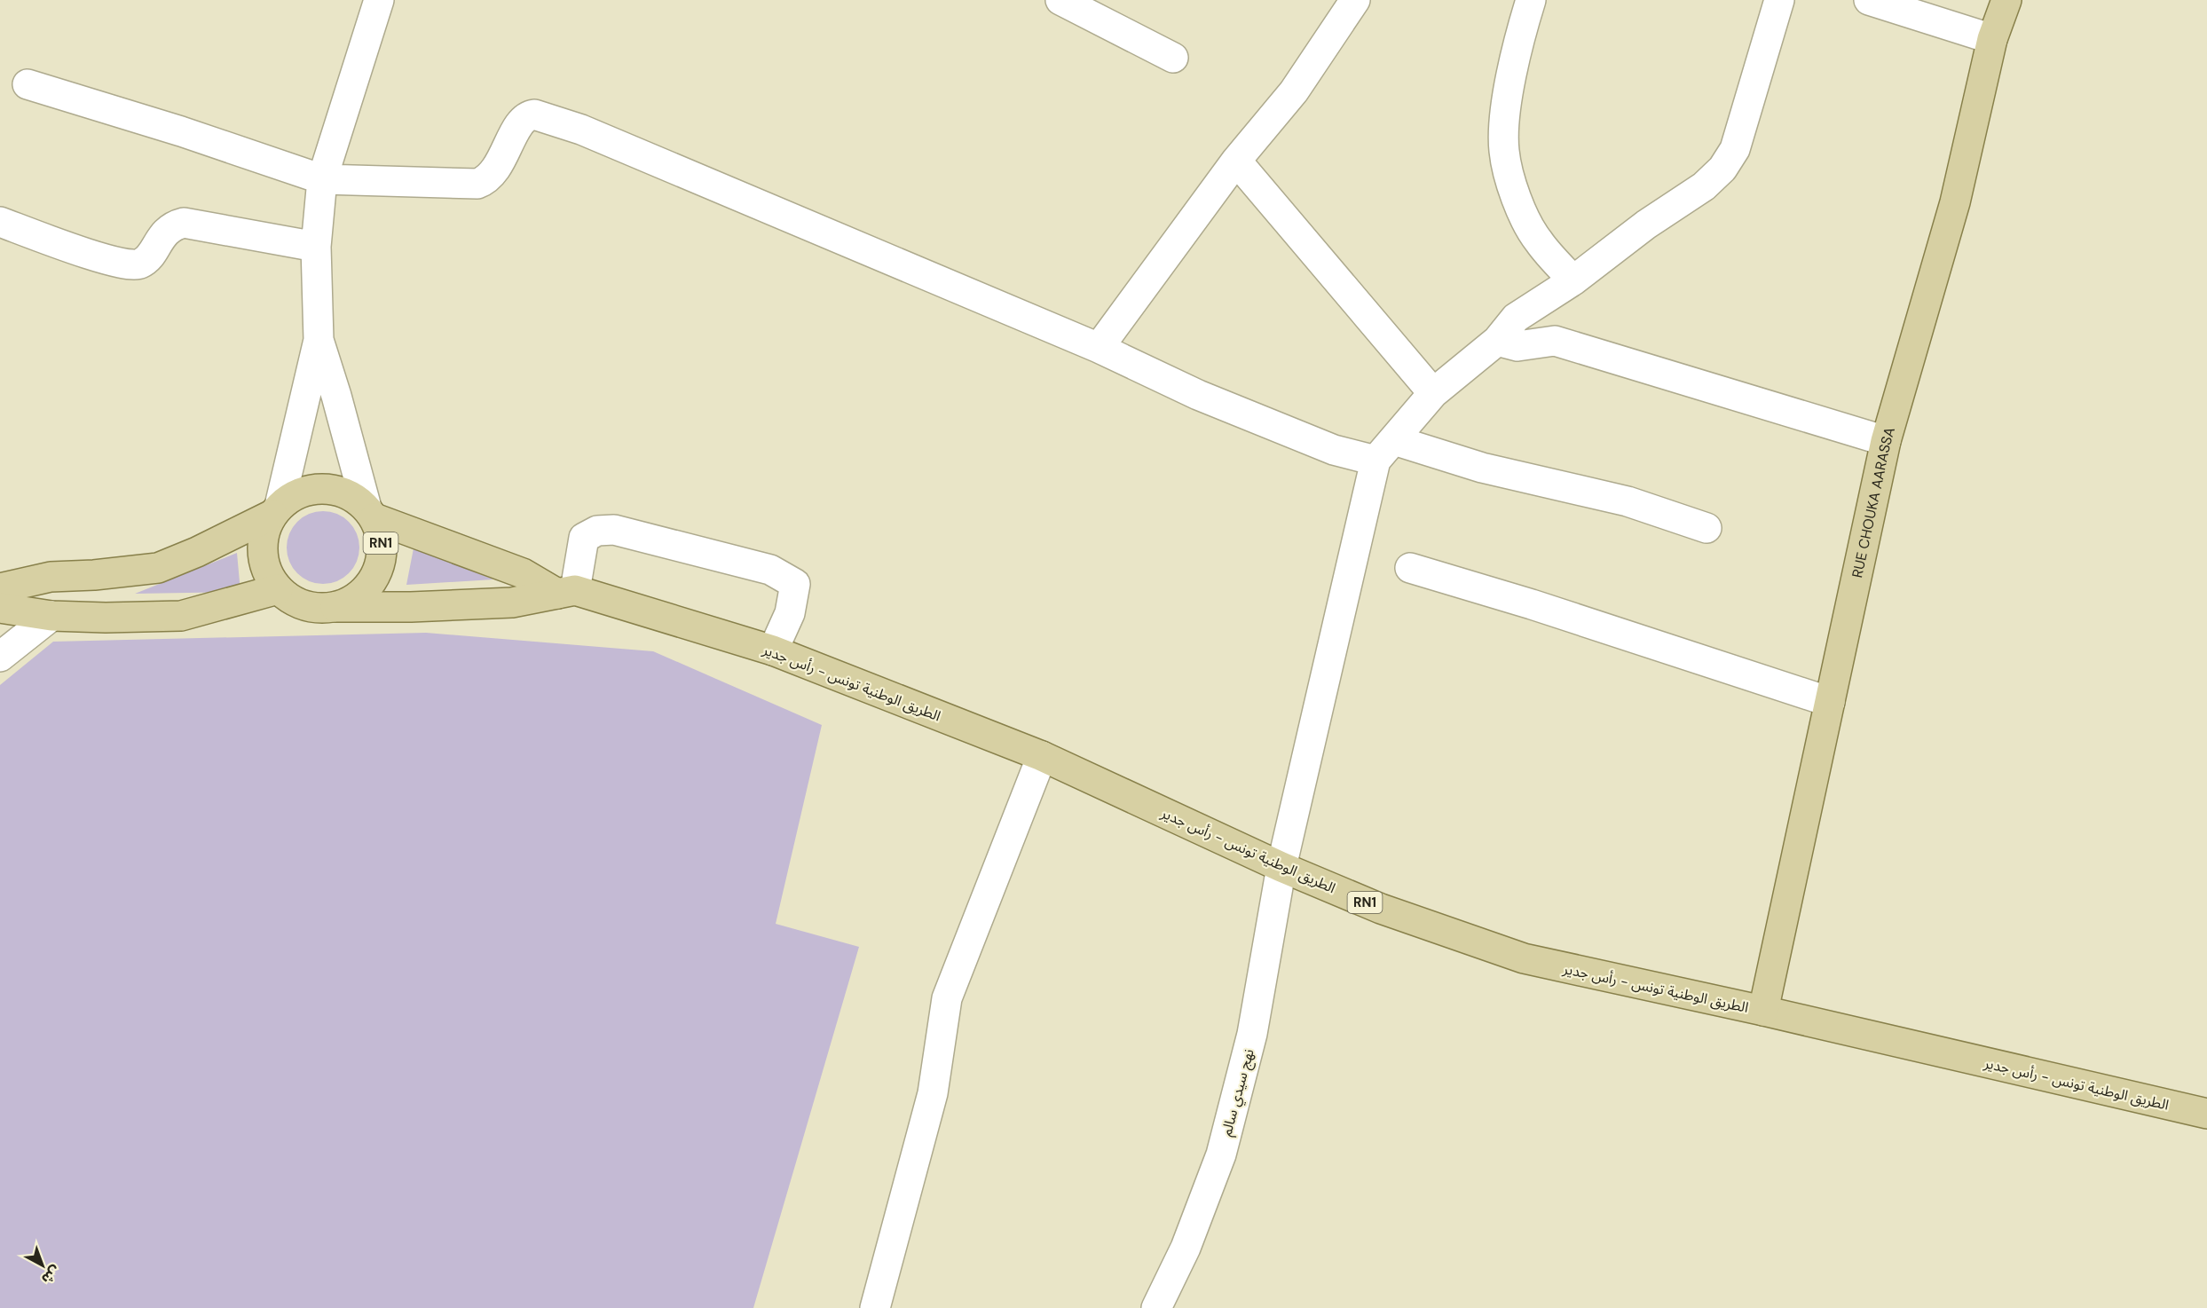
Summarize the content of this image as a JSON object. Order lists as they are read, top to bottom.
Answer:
{
  "streets": {
    "main road": ["RUE CHOUKA AARASSA", "RN1", "الطريق الوطنية تونس - رأس جدير"],
    "street": ["نهج سيدي سالم"]
  },
  "crossings": [
    ["RUE CHOUKA AARASSA", "الطريق الوطنية تونس - رأس جدير"],
    ["RN1", "الطريق الوطنية تونس - رأس جدير"],
    ["الطريق الوطنية تونس - رأس جدير", "نهج سيدي سالم"]
  ],
  "north": "bottom right"
}
